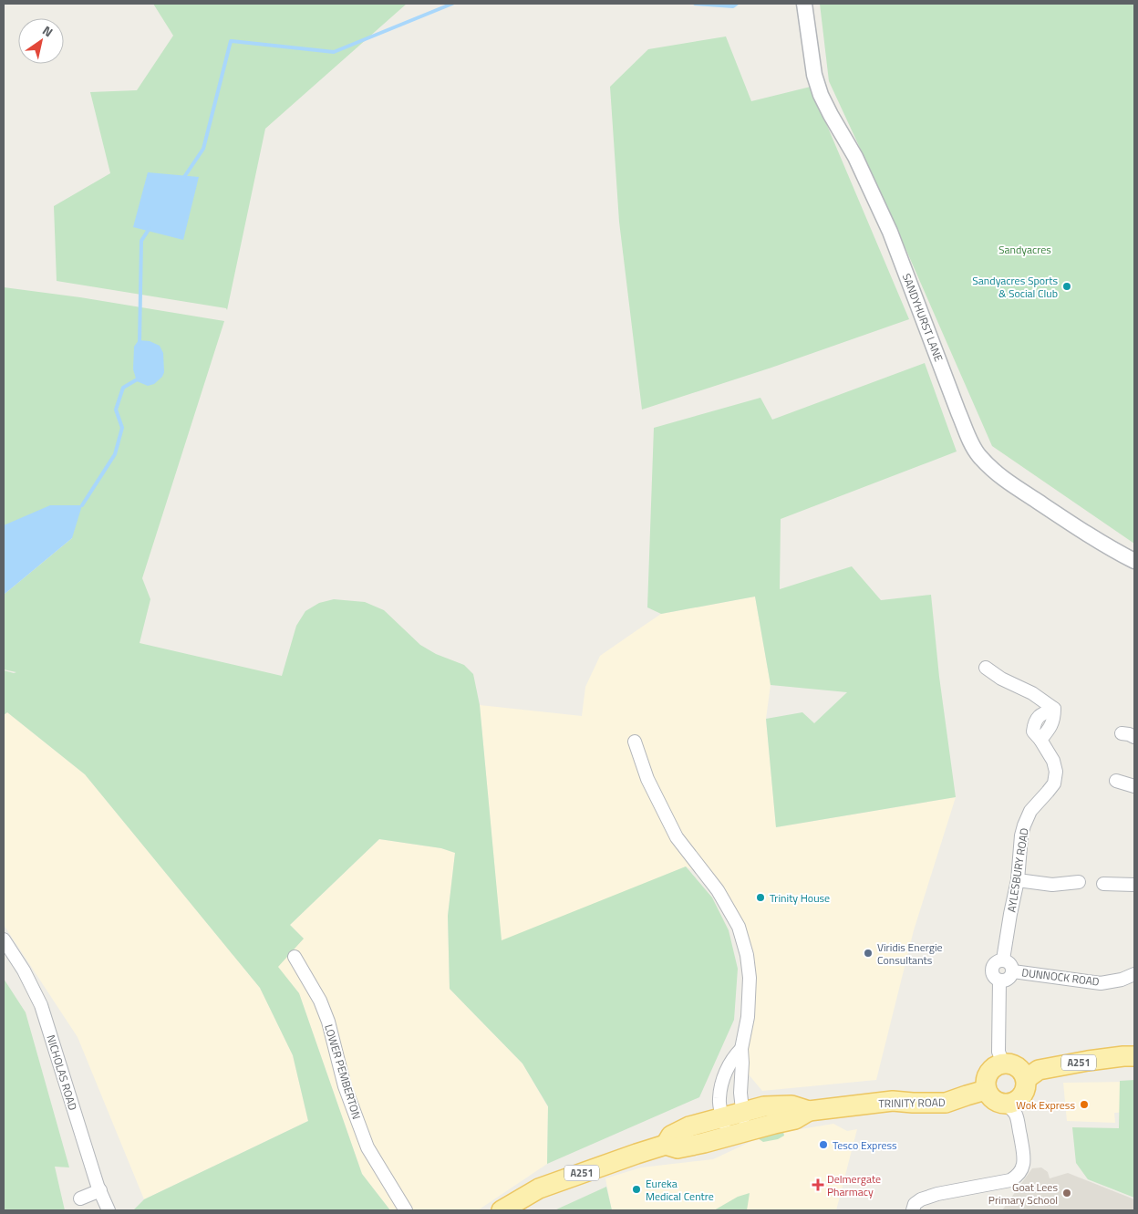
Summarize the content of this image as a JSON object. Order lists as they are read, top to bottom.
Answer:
{
  "streets": {
    "main road": ["A251", "TRINITY ROAD"],
    "street": [
      "SANDYHURST LANE",
      "AYLESBURY ROAD",
      "DUNNOCK ROAD",
      "LOWER PEMBERTON",
      "NICHOLAS ROAD"
    ]
  },
  "crossings": [
    ["AYLESBURY ROAD", "DUNNOCK ROAD"],
    ["AYLESBURY ROAD", "A251"],
    ["AYLESBURY ROAD", "TRINITY ROAD"],
    ["A251", "TRINITY ROAD"]
  ],
  "parks": ["Sandyacres"],
  "places": {
    "other": [
      "Sandyacres Sports & Social Club",
      "Trinity House",
      "Viridis Energie Consultants",
      "Wok Express",
      "Tesco Express",
      "Eureka Medical Centre",
      "Goat Lees Primary School"
    ],
    "health": ["Delmergate Pharmacy"]
  },
  "north": "top right"
}
